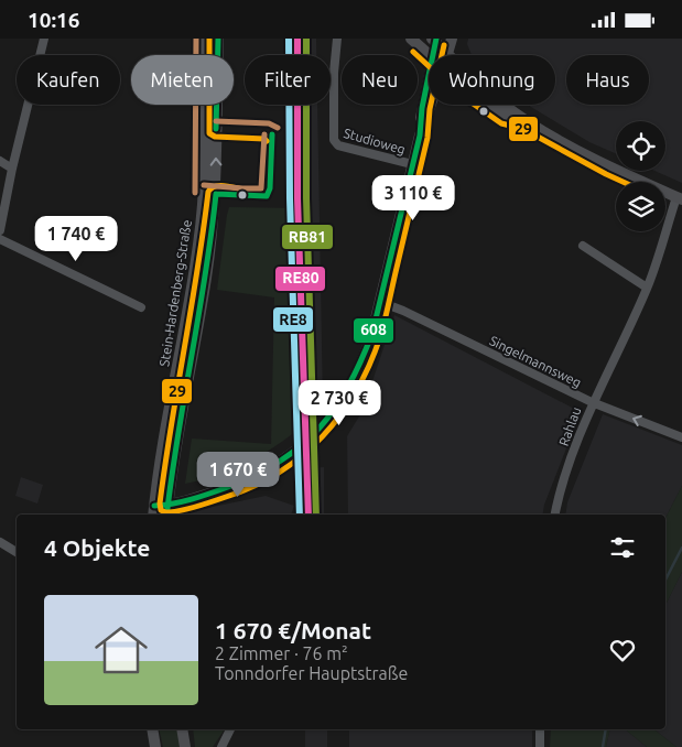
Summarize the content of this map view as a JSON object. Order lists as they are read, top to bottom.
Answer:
{
  "streets": {
    "main road": ["Stein-Hardenberg-Straße"],
    "street": ["Studioweg", "Singelmannsweg", "Rahlau"]
  },
  "crossings": [
    ["Singelmannsweg", "Rahlau"]
  ],
  "lines": [
    "transit line RE80",
    "transit line RE8",
    "transit line RB81",
    "transit line 608",
    "transit line 29"
  ],
  "page": {
    "status": "10:16",
    "chip": [
      "Kaufen",
      "Mieten",
      "Filter",
      "Neu",
      "Wohnung",
      "Haus"
    ],
    "price": [
      "3 110 €",
      "1 740 €",
      "2 730 €",
      "1 670 €"
    ],
    "heading": "4 Objekte",
    "list": [
      {
        "name": "1 670 €/Monat",
        "note": "2 Zimmer · 76 m² · Tonndorfer Hauptstraße"
      }
    ]
  }
}
